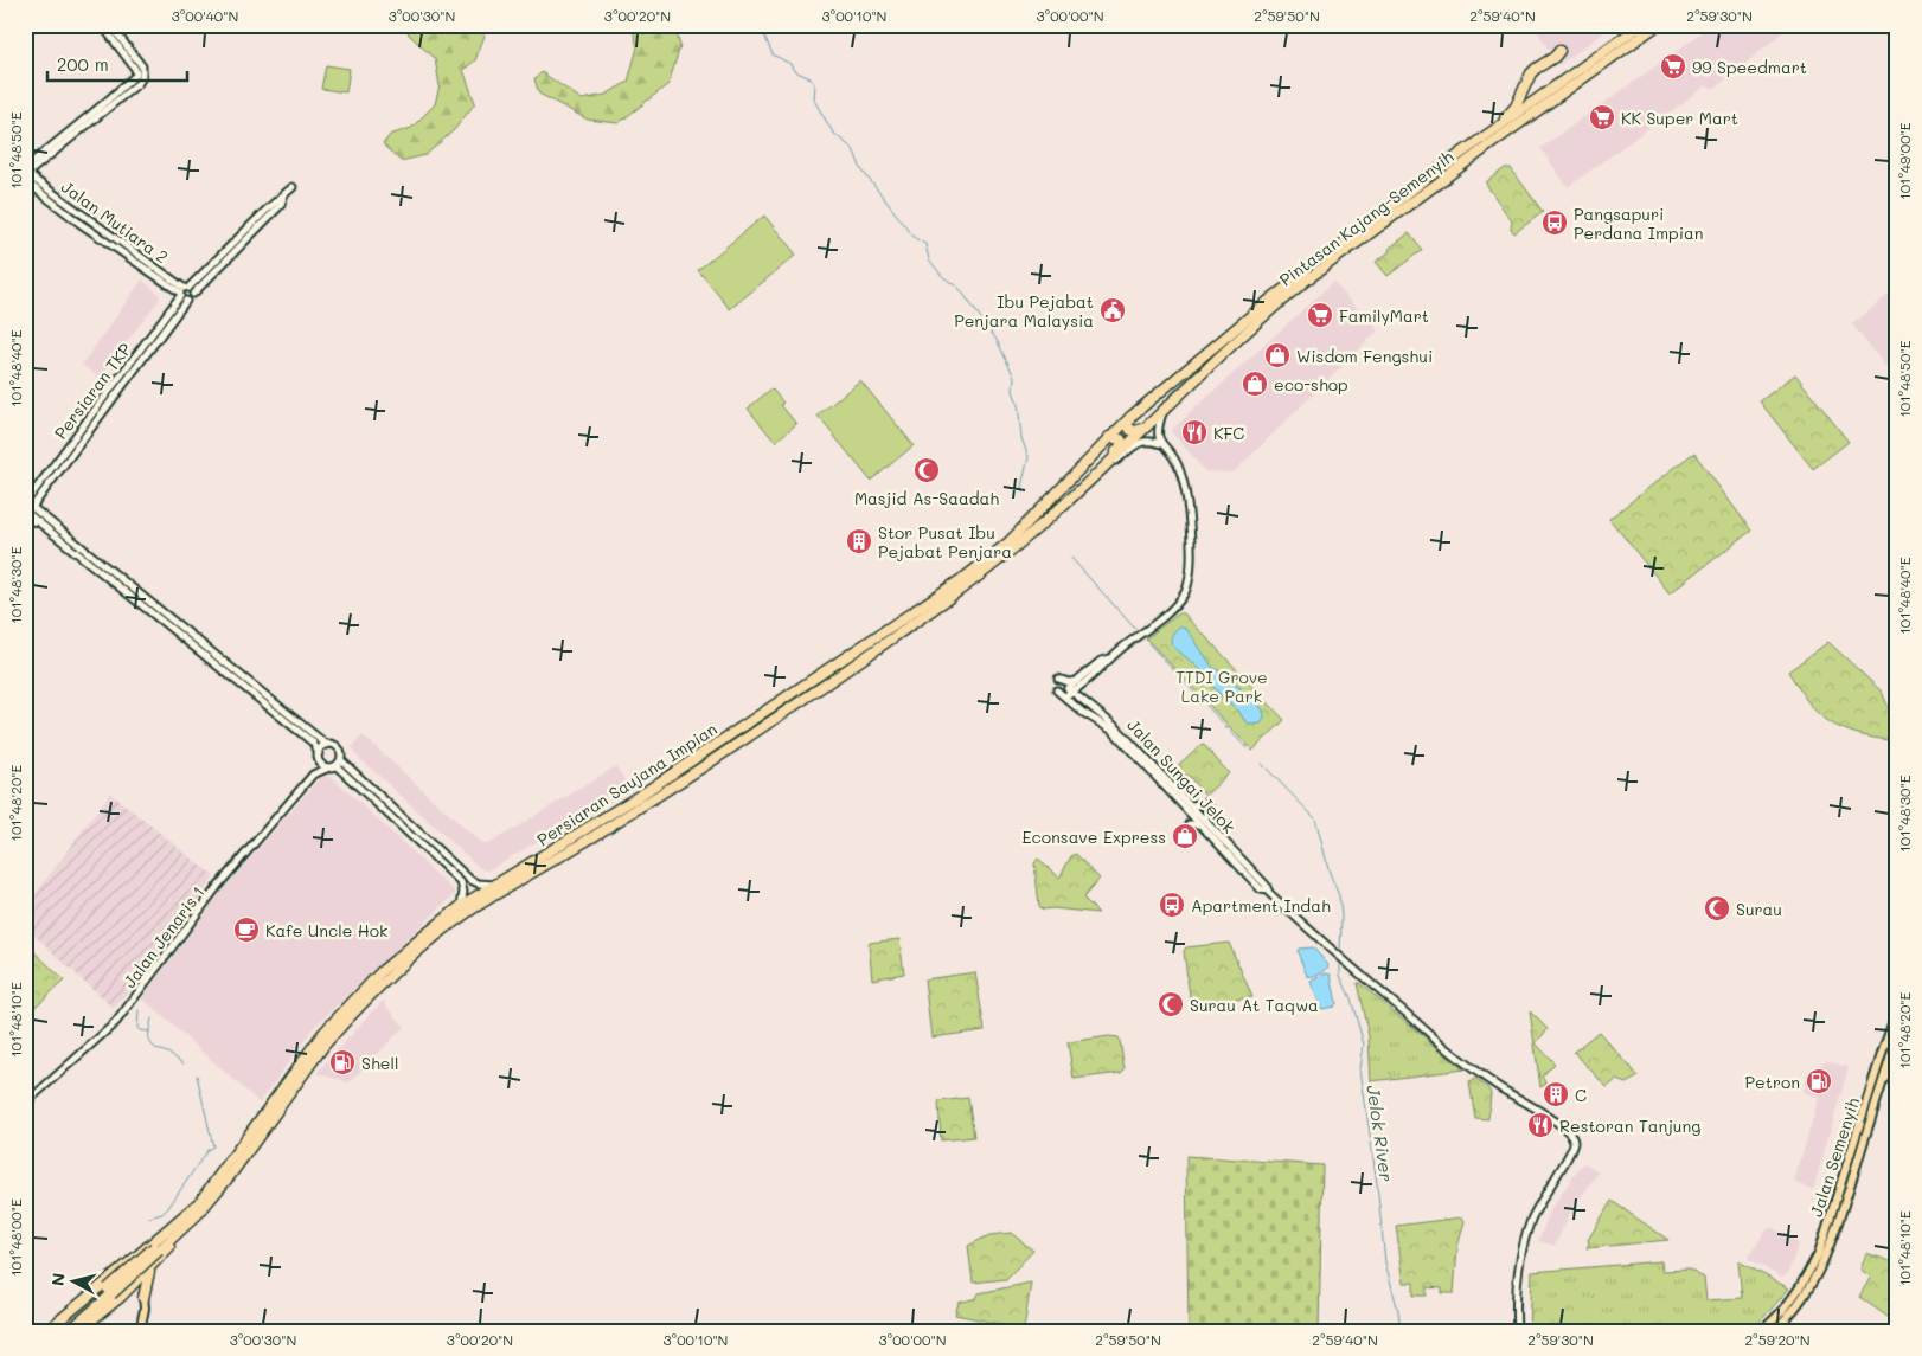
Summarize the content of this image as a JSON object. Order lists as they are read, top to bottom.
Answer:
{
  "streets": {
    "highway": ["Pintasan Kajang-Semenyih", "Persiaran Saujana Impian"],
    "main road": ["Jalan Semenyih"],
    "street": [
      "Jalan Mutiara 2",
      "Persiaran TKP",
      "Jalan Sungai Jelok",
      "Jalan Jenaris 1"
    ]
  },
  "crossings": [
    ["Pintasan Kajang-Semenyih", "Persiaran Saujana Impian"],
    ["Jalan Mutiara 2", "Persiaran TKP"]
  ],
  "water": ["Jelok River"],
  "parks": ["TTDI Grove Lake Park"],
  "places": {
    "supermarket": ["99 Speedmart", "KK Super Mart", "FamilyMart"],
    "bus stop": ["Pangsapuri Perdana Impian", "Apartment Indah"],
    "public building": ["Ibu Pejabat Penjara Malaysia"],
    "shop": ["Wisdom Fengshui", "eco-shop", "Econsave Express"],
    "restaurant": ["KFC", "Restoran Tanjung"],
    "mosque": ["Masjid As-Saadah", "Surau", "Surau At Taqwa"],
    "building": ["Stor Pusat Ibu Pejabat Penjara", "C"],
    "cafe": ["Kafe Uncle Hok"],
    "fuel station": ["Shell", "Petron"]
  },
  "scale_bar": "200 m",
  "north": "left",
  "coordinates": [
    "3°00'40\"N",
    "3°00'30\"N",
    "3°00'20\"N",
    "3°00'10\"N",
    "3°00'00\"N",
    "2°59'50\"N",
    "2°59'40\"N",
    "2°59'30\"N",
    "101°48'50\"E",
    "101°49'00\"E",
    "101°48'40\"E",
    "101°48'30\"E",
    "101°48'20\"E",
    "101°48'10\"E",
    "101°48'00\"E",
    "2°59'20\"N"
  ]
}
